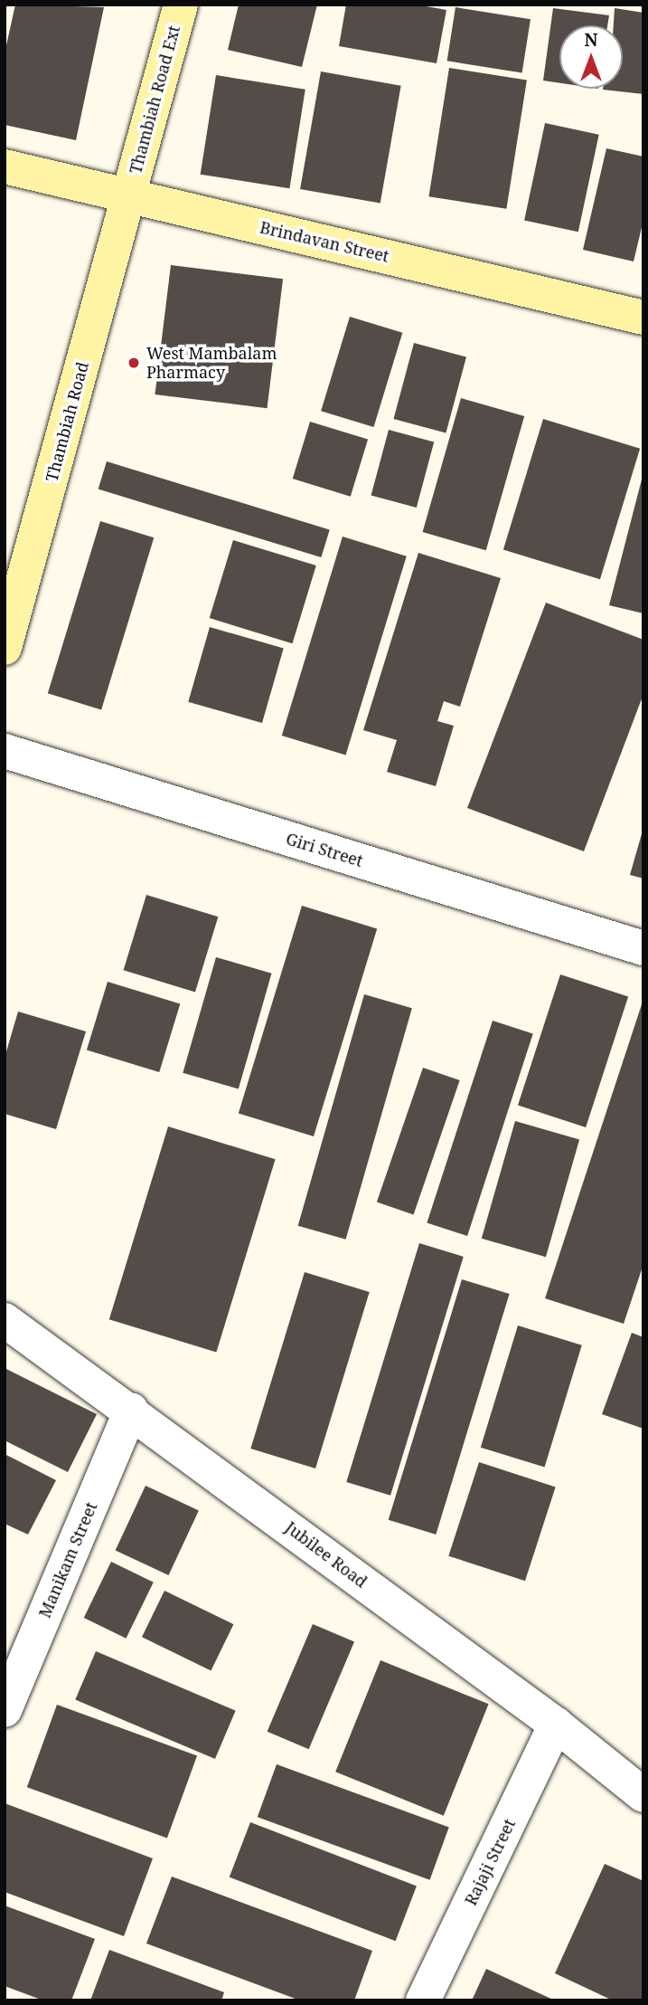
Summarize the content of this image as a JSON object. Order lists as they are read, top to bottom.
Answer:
{
  "streets": {
    "street": [
      "Thambiah Road Ext",
      "Brindavan Street",
      "Thambiah Road",
      "Giri Street",
      "Jubilee Road",
      "Manikam Street",
      "Rajaji Street"
    ]
  },
  "crossings": [
    ["Thambiah Road Ext", "Brindavan Street"],
    ["Thambiah Road Ext", "Thambiah Road"],
    ["Brindavan Street", "Thambiah Road"],
    ["Jubilee Road", "Manikam Street"],
    ["Jubilee Road", "Rajaji Street"]
  ],
  "places": ["West Mambalam Pharmacy"],
  "north": "top"
}
